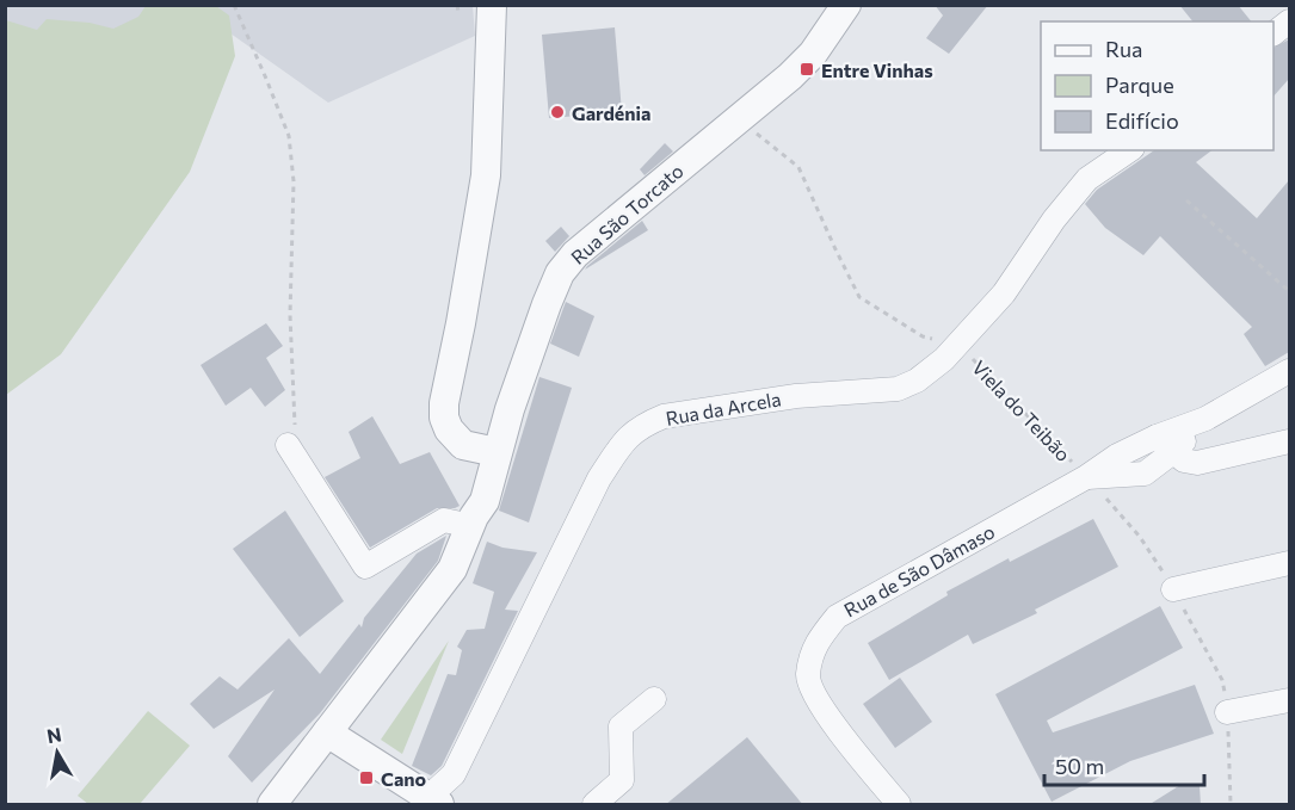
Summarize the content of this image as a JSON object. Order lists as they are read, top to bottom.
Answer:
{
  "streets": {
    "street": ["Rua São Torcato", "Rua da Arcela", "Rua de São Dâmaso"],
    "path": ["Viela do Teibão"]
  },
  "crossings": [
    ["Rua da Arcela", "Viela do Teibão"],
    ["Viela do Teibão", "Rua de São Dâmaso"]
  ],
  "places": {
    "transit": ["Entre Vinhas", "Cano"],
    "other": ["Gardénia"]
  },
  "legend": ["Rua", "Parque", "Edifício"],
  "scale_bar": "50 m",
  "north": "top"
}
